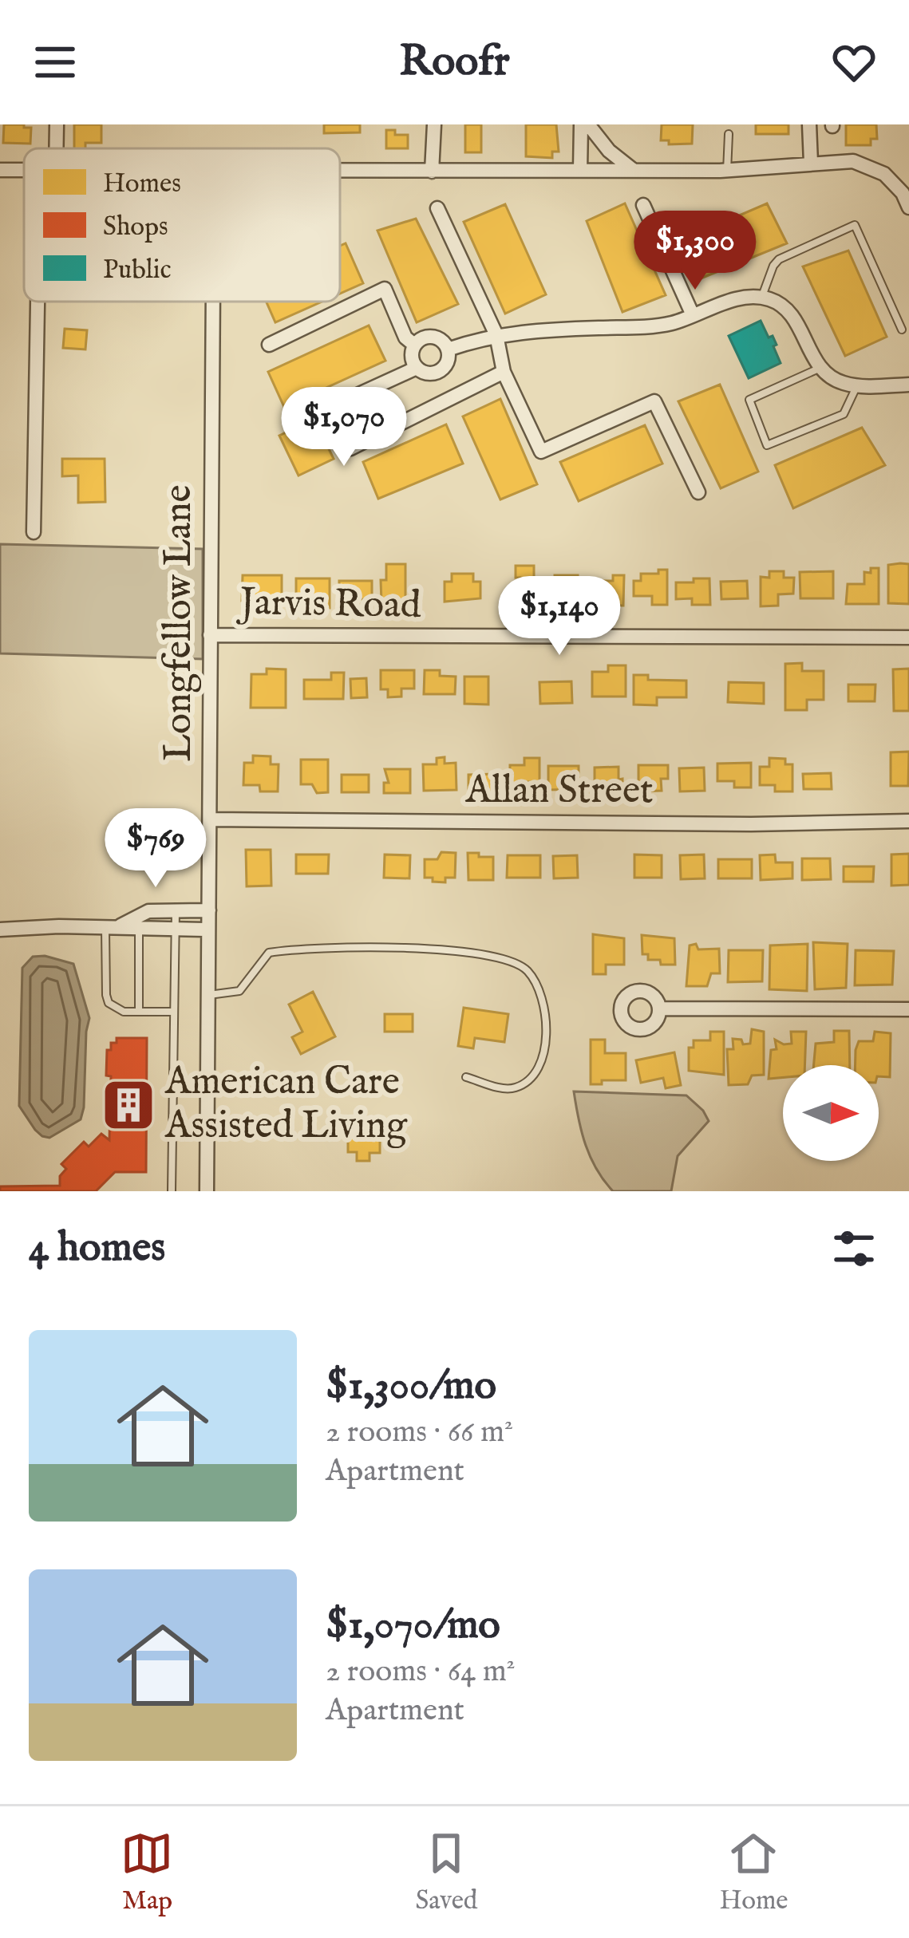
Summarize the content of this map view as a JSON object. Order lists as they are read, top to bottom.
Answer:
{
  "streets": {
    "street": ["Jarvis Road", "Longfellow Lane", "Allan Street"]
  },
  "crossings": [
    ["Jarvis Road", "Longfellow Lane"],
    ["Longfellow Lane", "Allan Street"]
  ],
  "places": {
    "building": ["American Care Assisted Living"]
  },
  "legend": ["Homes", "Shops", "Public"],
  "north": "right",
  "page": {
    "header": "Roofr",
    "price": [
      "$1,300",
      "$1,070",
      "$1,140",
      "$769"
    ],
    "heading": "4 homes",
    "list": [
      {
        "name": "$1,300/mo",
        "note": "2 rooms · 66 m² · Apartment"
      },
      {
        "name": "$1,070/mo",
        "note": "2 rooms · 64 m² · Apartment"
      }
    ],
    "tabs": ["Map", "Saved", "Home"]
  }
}
